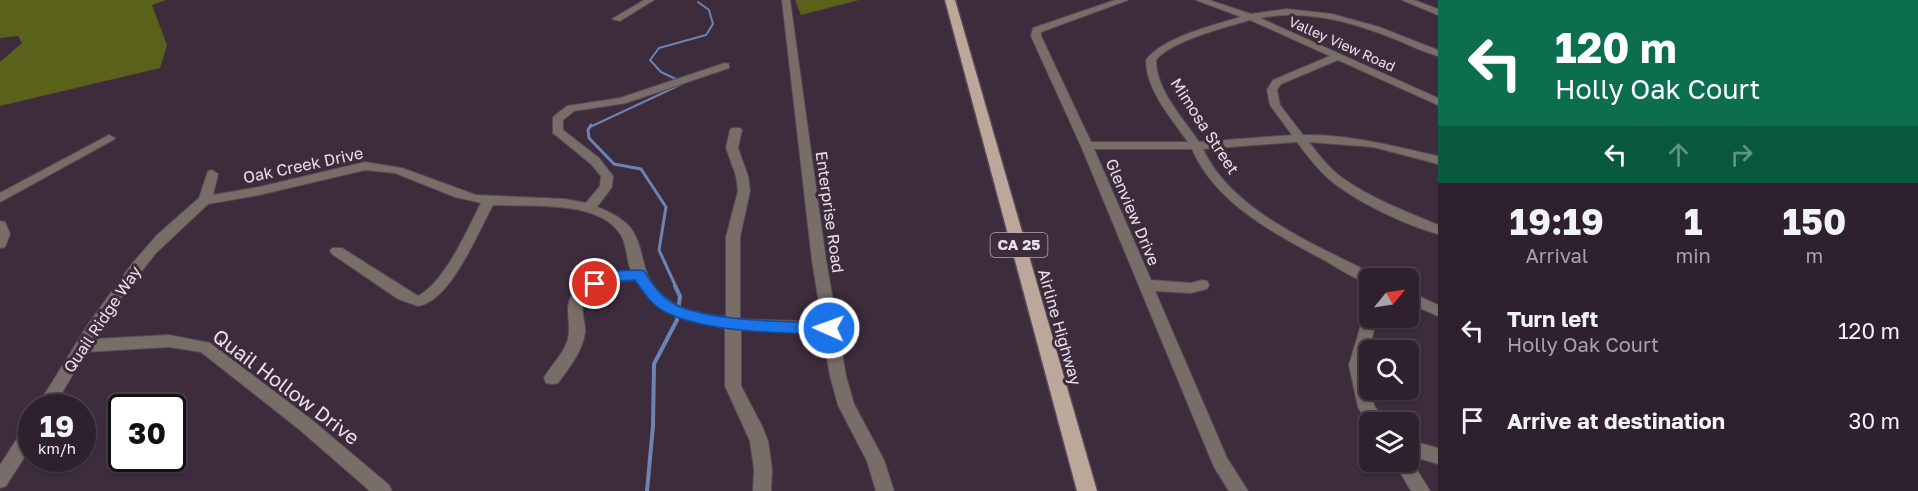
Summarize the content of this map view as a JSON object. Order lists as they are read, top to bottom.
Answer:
{
  "streets": {
    "main road": ["CA 25", "Airline Highway"],
    "street": [
      "Valley View Road",
      "Mimosa Street",
      "Oak Creek Drive",
      "Enterprise Road",
      "Glenview Drive",
      "Quail Ridge Way",
      "Quail Hollow Drive"
    ]
  },
  "crossings": [
    ["Valley View Road", "Mimosa Street"],
    ["Oak Creek Drive", "Enterprise Road"],
    ["Oak Creek Drive", "Quail Ridge Way"],
    ["Quail Ridge Way", "Quail Hollow Drive"]
  ],
  "north": "top right",
  "page": {
    "turn": ["120 m", "Holly Oak Court"],
    "eta": [
      "19:19",
      "Arrival",
      "1",
      "min",
      "150",
      "m"
    ],
    "list": [
      {
        "name": "Turn left",
        "note": "Holly Oak Court",
        "value": "120 m"
      },
      {
        "name": "Arrive at destination",
        "value": "30 m"
      }
    ],
    "speed": "19 km/h",
    "limit": "30"
  }
}
